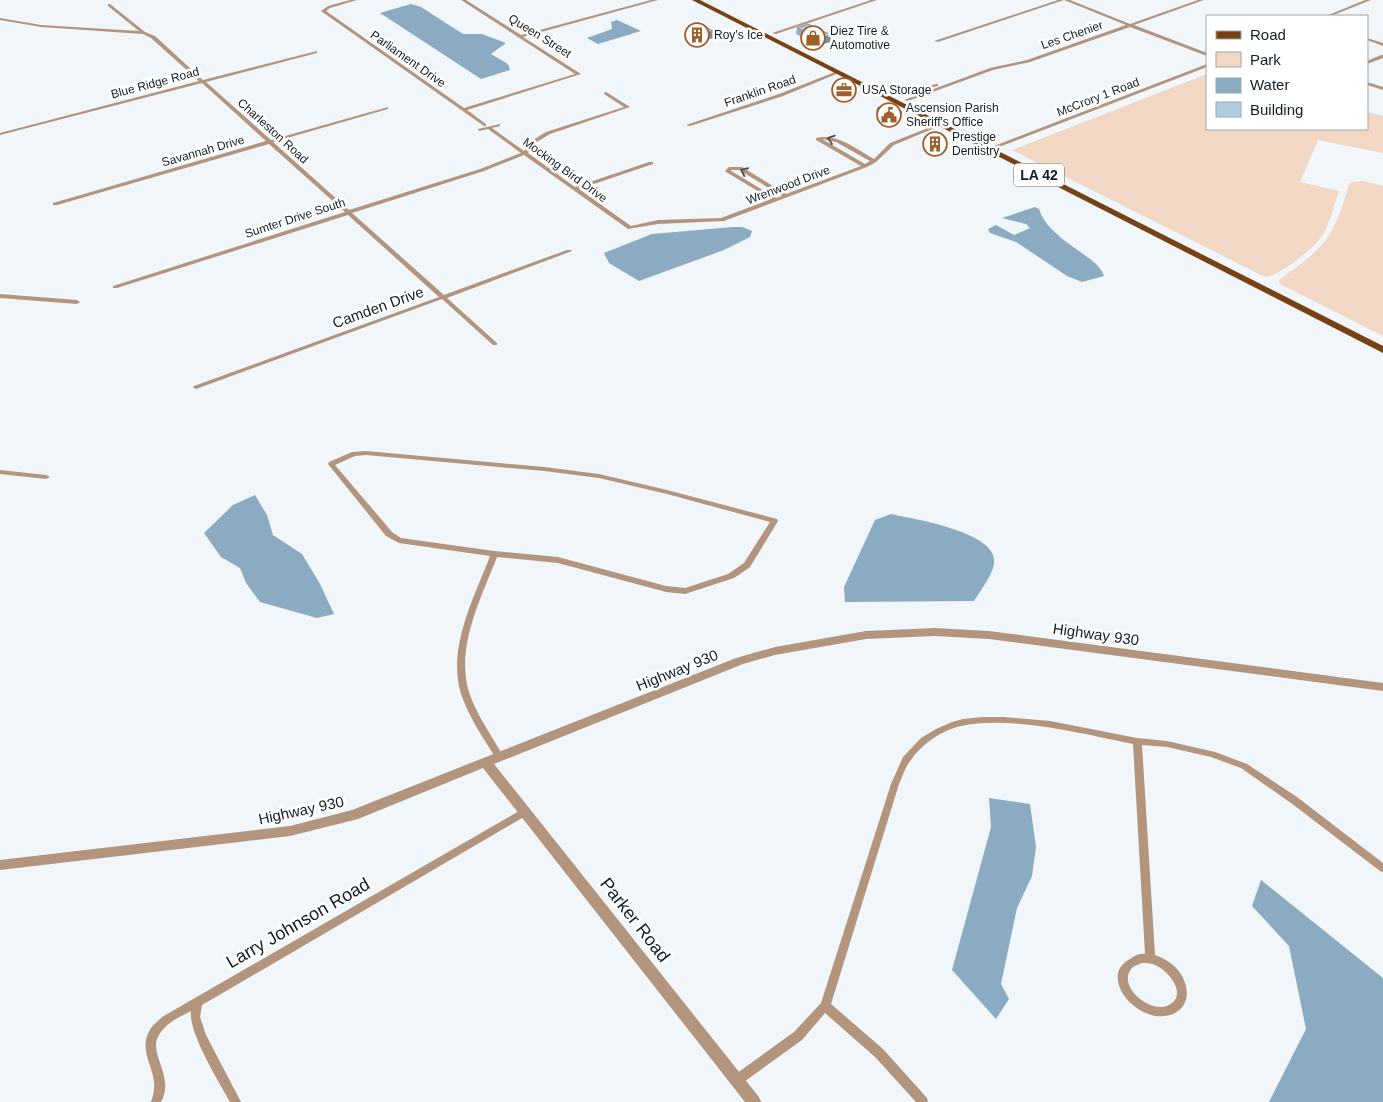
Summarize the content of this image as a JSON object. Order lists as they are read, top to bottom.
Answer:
{
  "streets": {
    "main road": ["LA 42"],
    "street": [
      "Les Chenier",
      "Queen Street",
      "Parliament Drive",
      "Blue Ridge Road",
      "Franklin Road",
      "McCrory 1 Road",
      "Charleston Road",
      "Savannah Drive",
      "Mocking Bird Drive",
      "Wrenwood Drive",
      "Sumter Drive South",
      "Camden Drive",
      "Highway 930",
      "Parker Road",
      "Larry Johnson Road"
    ]
  },
  "crossings": [
    ["Les Chenier", "LA 42"],
    ["Queen Street", "Parliament Drive"],
    ["Parliament Drive", "Mocking Bird Drive"],
    ["Blue Ridge Road", "Charleston Road"],
    ["Franklin Road", "LA 42"],
    ["McCrory 1 Road", "LA 42"],
    ["Charleston Road", "Savannah Drive"],
    ["Charleston Road", "Sumter Drive South"],
    ["Charleston Road", "Camden Drive"],
    ["Mocking Bird Drive", "Wrenwood Drive"],
    ["Mocking Bird Drive", "Sumter Drive South"],
    ["LA 42", "Wrenwood Drive"],
    ["Highway 930", "Parker Road"],
    ["Parker Road", "Larry Johnson Road"]
  ],
  "places": {
    "building": ["Roy's Ice", "Prestige Dentistry"],
    "shop": ["Diez Tire & Automotive"],
    "office": ["USA Storage"],
    "public building": ["Ascension Parish Sheriff's Office"]
  },
  "legend": [
    "Road",
    "Park",
    "Water",
    "Building"
  ]
}
